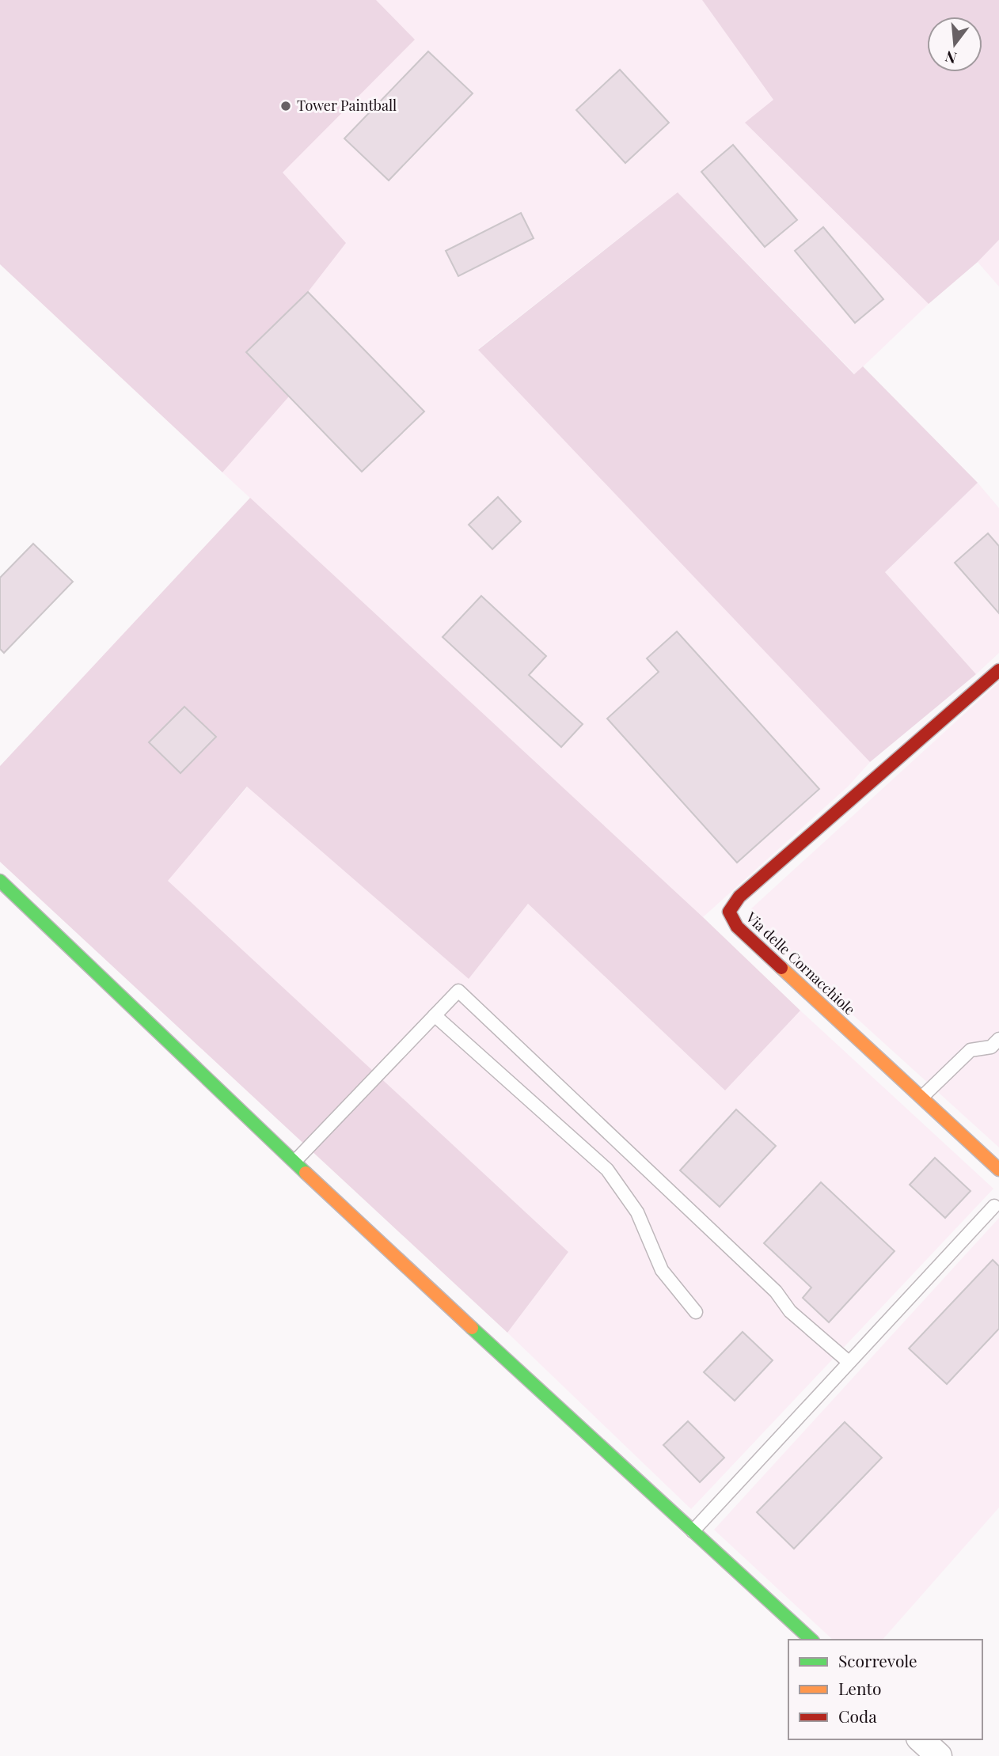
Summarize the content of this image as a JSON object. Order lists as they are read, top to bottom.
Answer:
{
  "streets": {
    "street": ["Via delle Cornacchiole"]
  },
  "places": ["Tower Paintball"],
  "legend": ["Scorrevole", "Lento", "Coda"],
  "north": "bottom"
}
